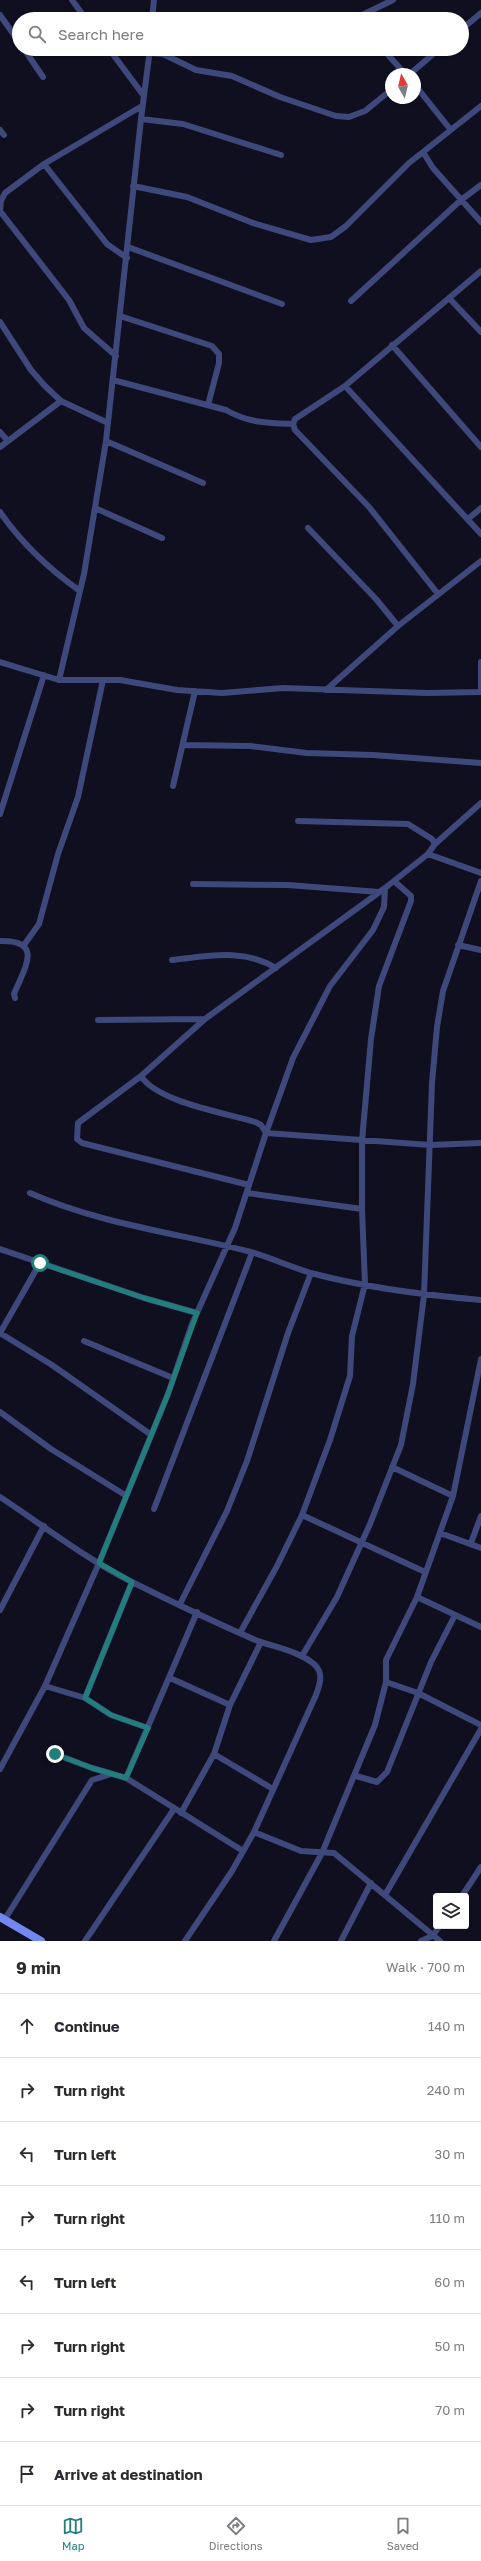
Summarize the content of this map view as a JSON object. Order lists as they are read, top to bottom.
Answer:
{
  "north": "top",
  "page": {
    "search": "Search here",
    "heading": ["9 min", "Walk · 700 m"],
    "list": [
      ["Continue", "140 m"],
      ["Turn right", "240 m"],
      ["Turn left", "30 m"],
      ["Turn right", "110 m"],
      ["Turn left", "60 m"],
      ["Turn right", "50 m"],
      ["Turn right", "70 m"],
      "Arrive at destination"
    ],
    "nav": ["Map", "Directions", "Saved"]
  }
}
